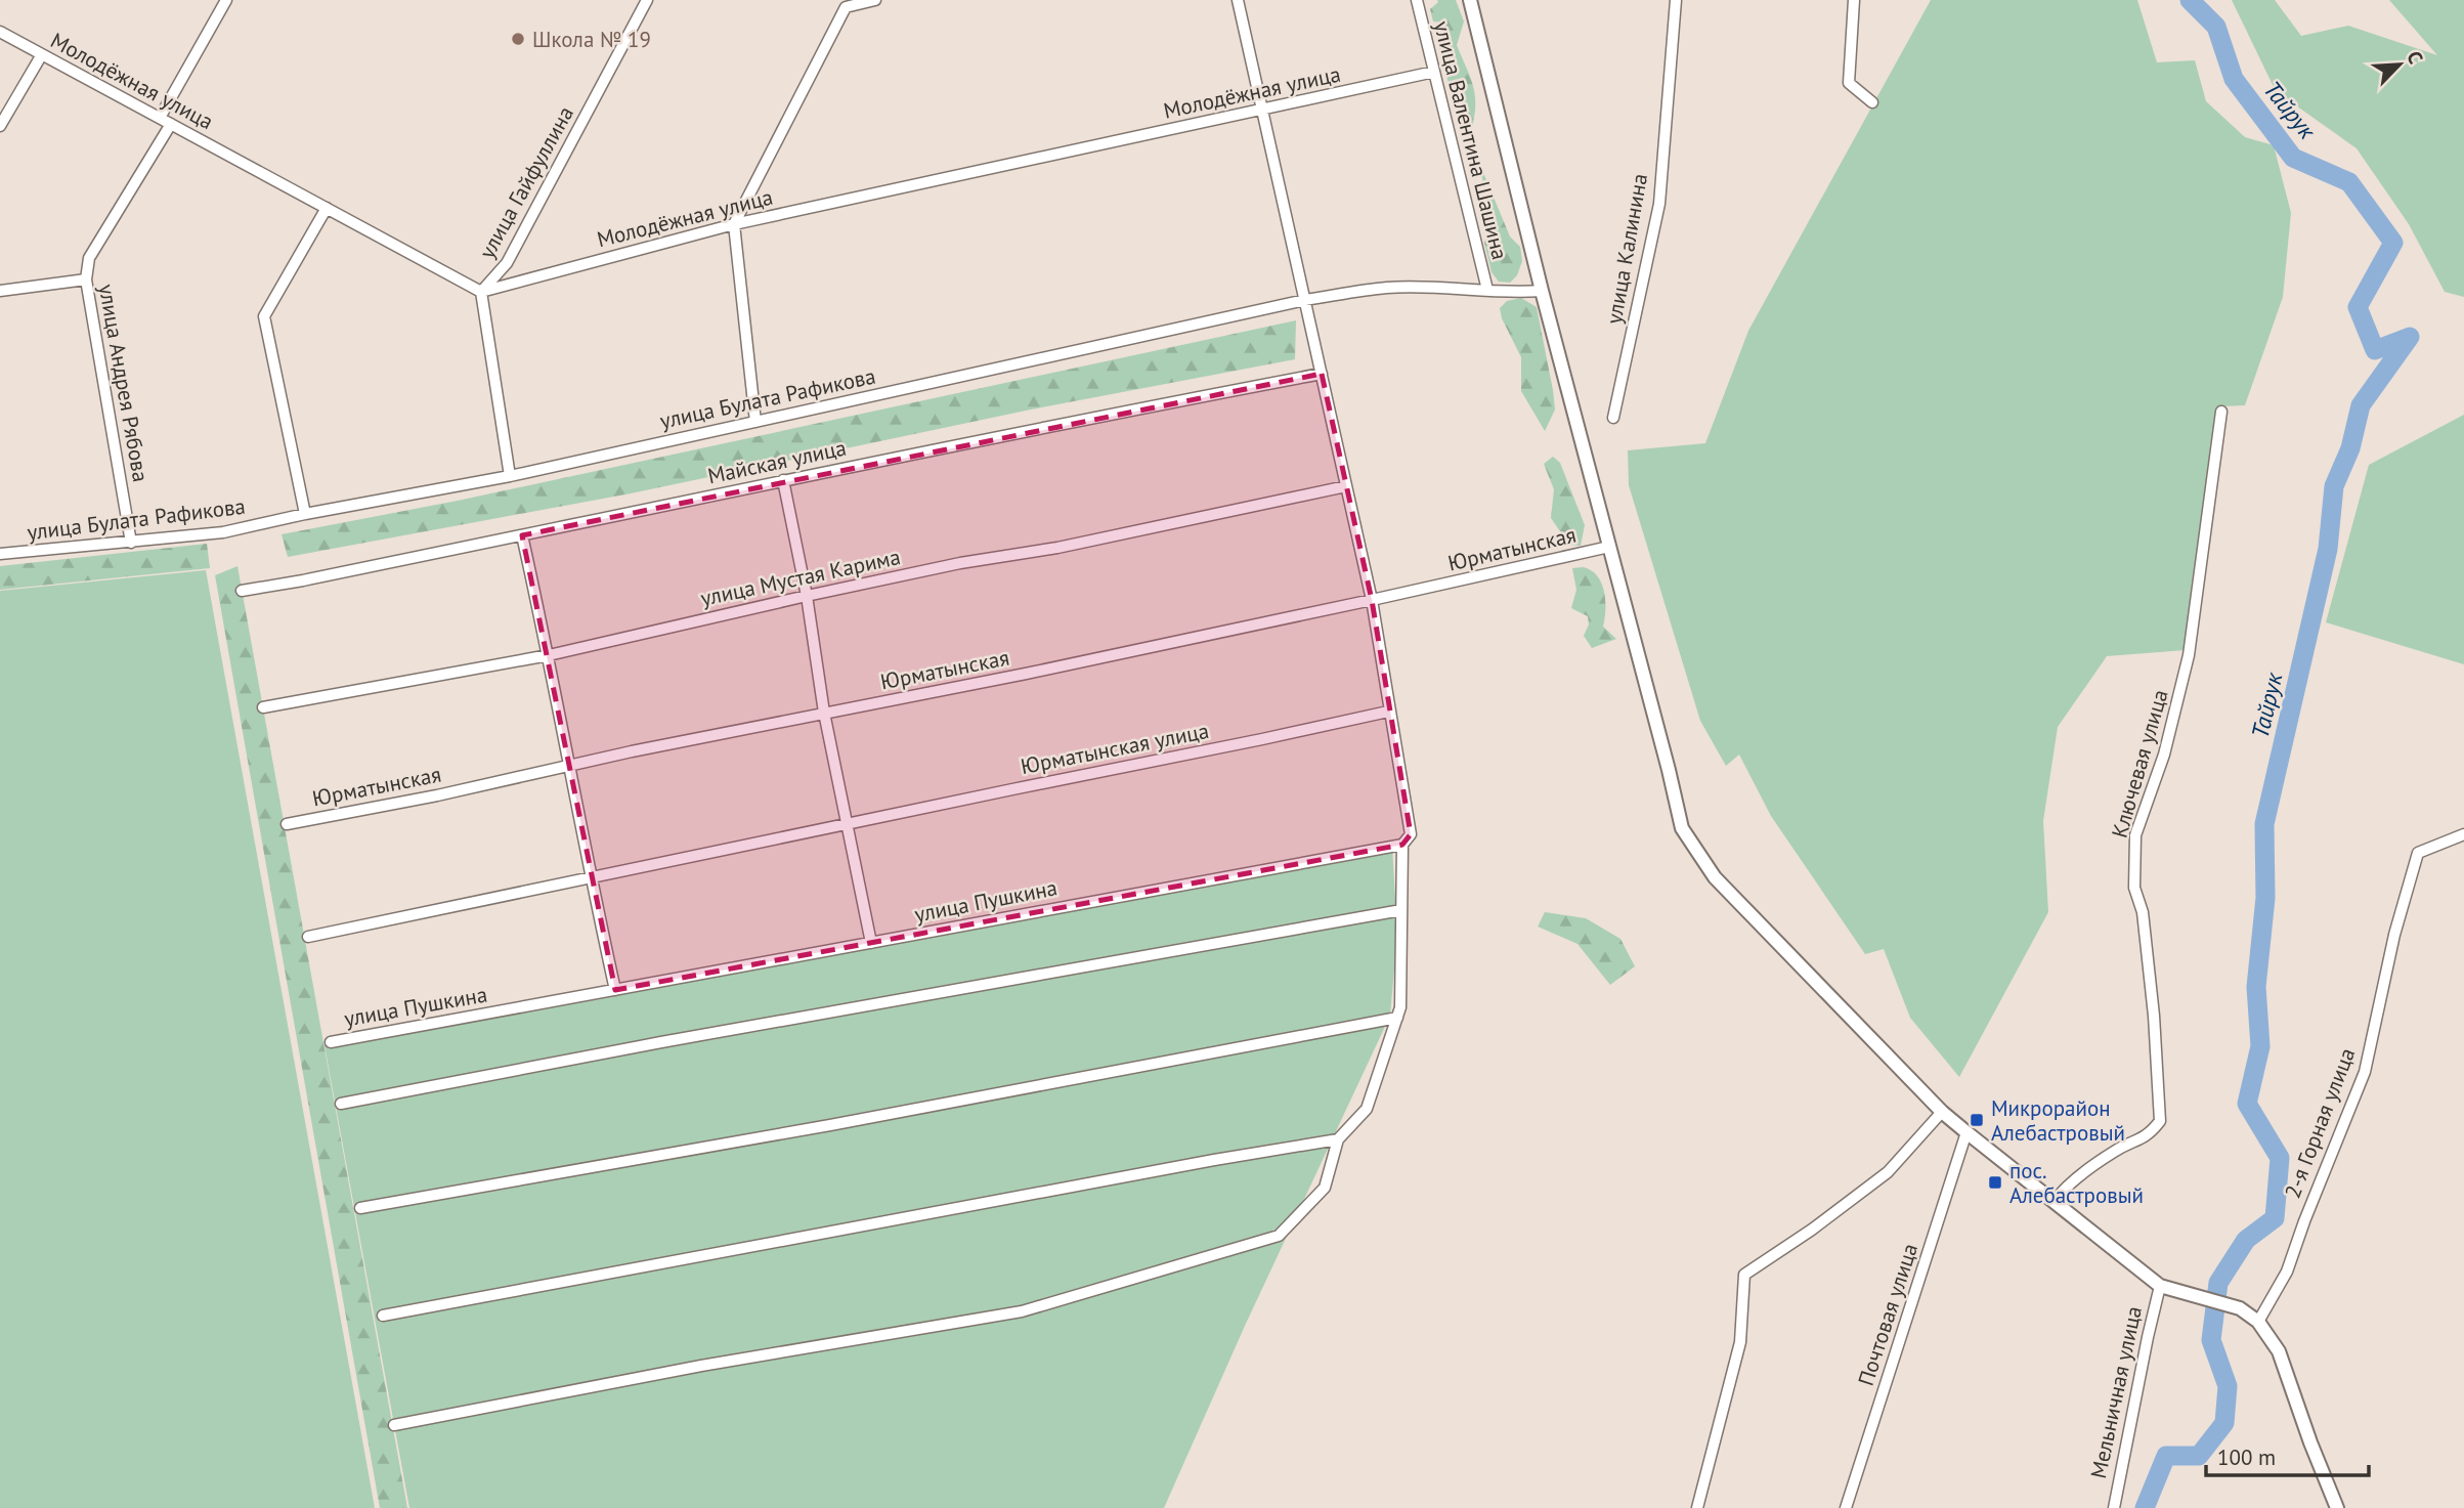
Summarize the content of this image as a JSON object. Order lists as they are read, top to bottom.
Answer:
{
  "streets": {
    "street": [
      "Молодёжная улица",
      "улица Валентина Шашина",
      "улица Гайфуллина",
      "улица Калинина",
      "улица Андрея Рябова",
      "улица Булата Рафикова",
      "Майская улица",
      "Юрматынская",
      "улица Мустая Карима",
      "Юрматынская улица",
      "Ключевая улица",
      "улица Пушкина",
      "2-я Горная улица",
      "Почтовая улица",
      "Мельничная улица"
    ]
  },
  "crossings": [
    ["Молодёжная улица", "улица Валентина Шашина"],
    ["Молодёжная улица", "улица Гайфуллина"],
    ["Молодёжная улица", "улица Андрея Рябова"],
    ["улица Валентина Шашина", "улица Булата Рафикова"],
    ["улица Андрея Рябова", "улица Булата Рафикова"]
  ],
  "water": ["Тайрук"],
  "places": {
    "other": ["Школа № 19"],
    "transit": ["Микрорайон Алебастровый", "пос. Алебастровый"]
  },
  "scale_bar": "100 m",
  "north": "top right"
}
